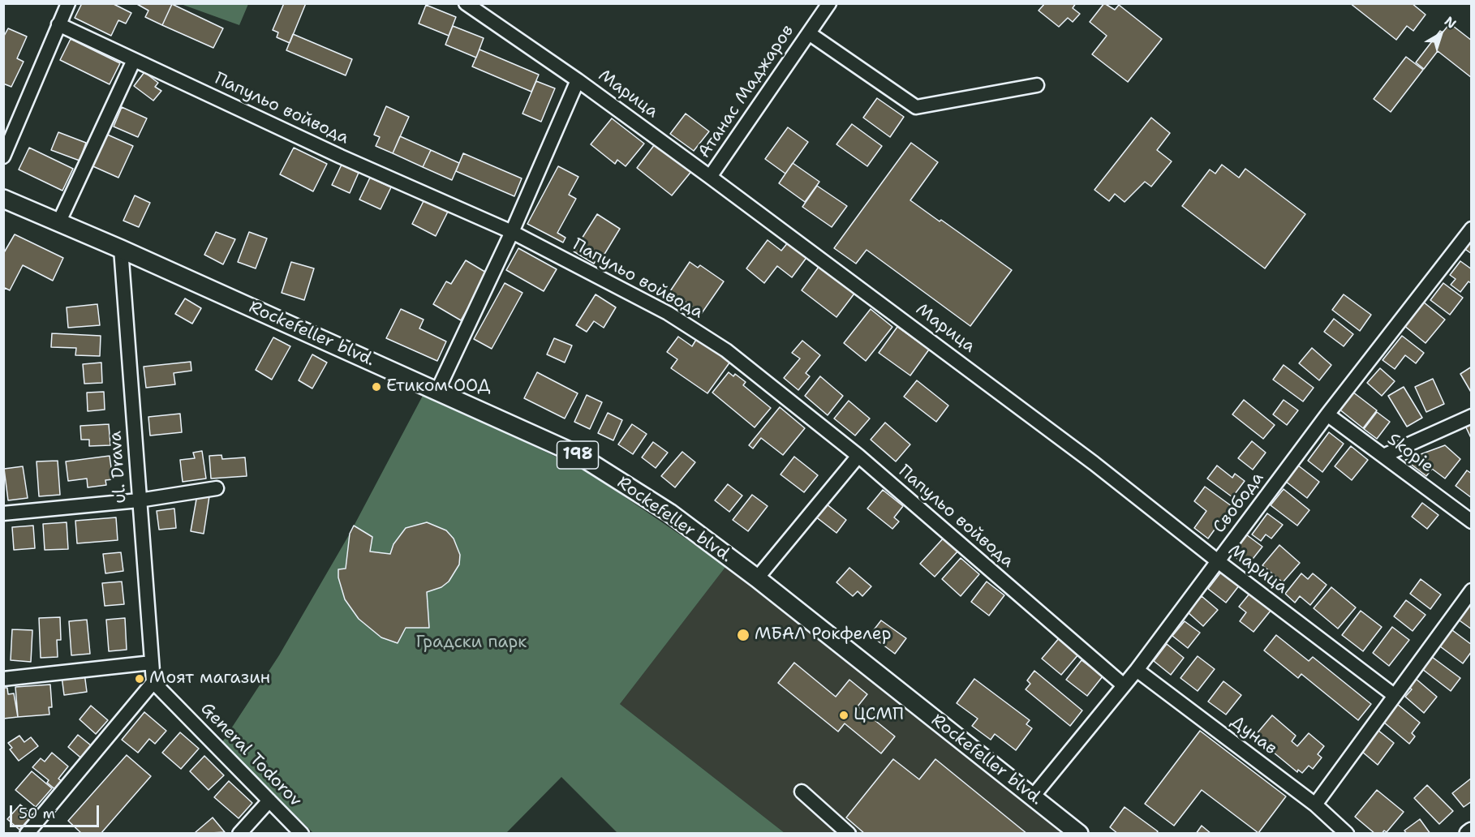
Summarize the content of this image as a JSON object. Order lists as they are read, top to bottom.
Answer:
{
  "streets": {
    "main road": ["Rockefeller blvd.", "198"],
    "street": [
      "Атанас Маджаров",
      "Марица",
      "Папульо войвода",
      "Skopie",
      "ul. Drava",
      "Свобода",
      "Дунав",
      "General Todorov"
    ]
  },
  "crossings": [
    ["Атанас Маджаров", "Марица"],
    ["Марица", "Свобода"],
    ["Папульо войвода", "Свобода"],
    ["Rockefeller blvd.", "ul. Drava"],
    ["Rockefeller blvd.", "Свобода"],
    ["Skopie", "Свобода"],
    ["ul. Drava", "General Todorov"],
    ["Свобода", "Дунав"]
  ],
  "parks": ["Градски парк"],
  "places": [
    "Етиком ООД",
    "МБАЛ Рокфелер",
    "Моят магазин",
    "ЦСМП"
  ],
  "scale_bar": "50 m",
  "north": "top right"
}
